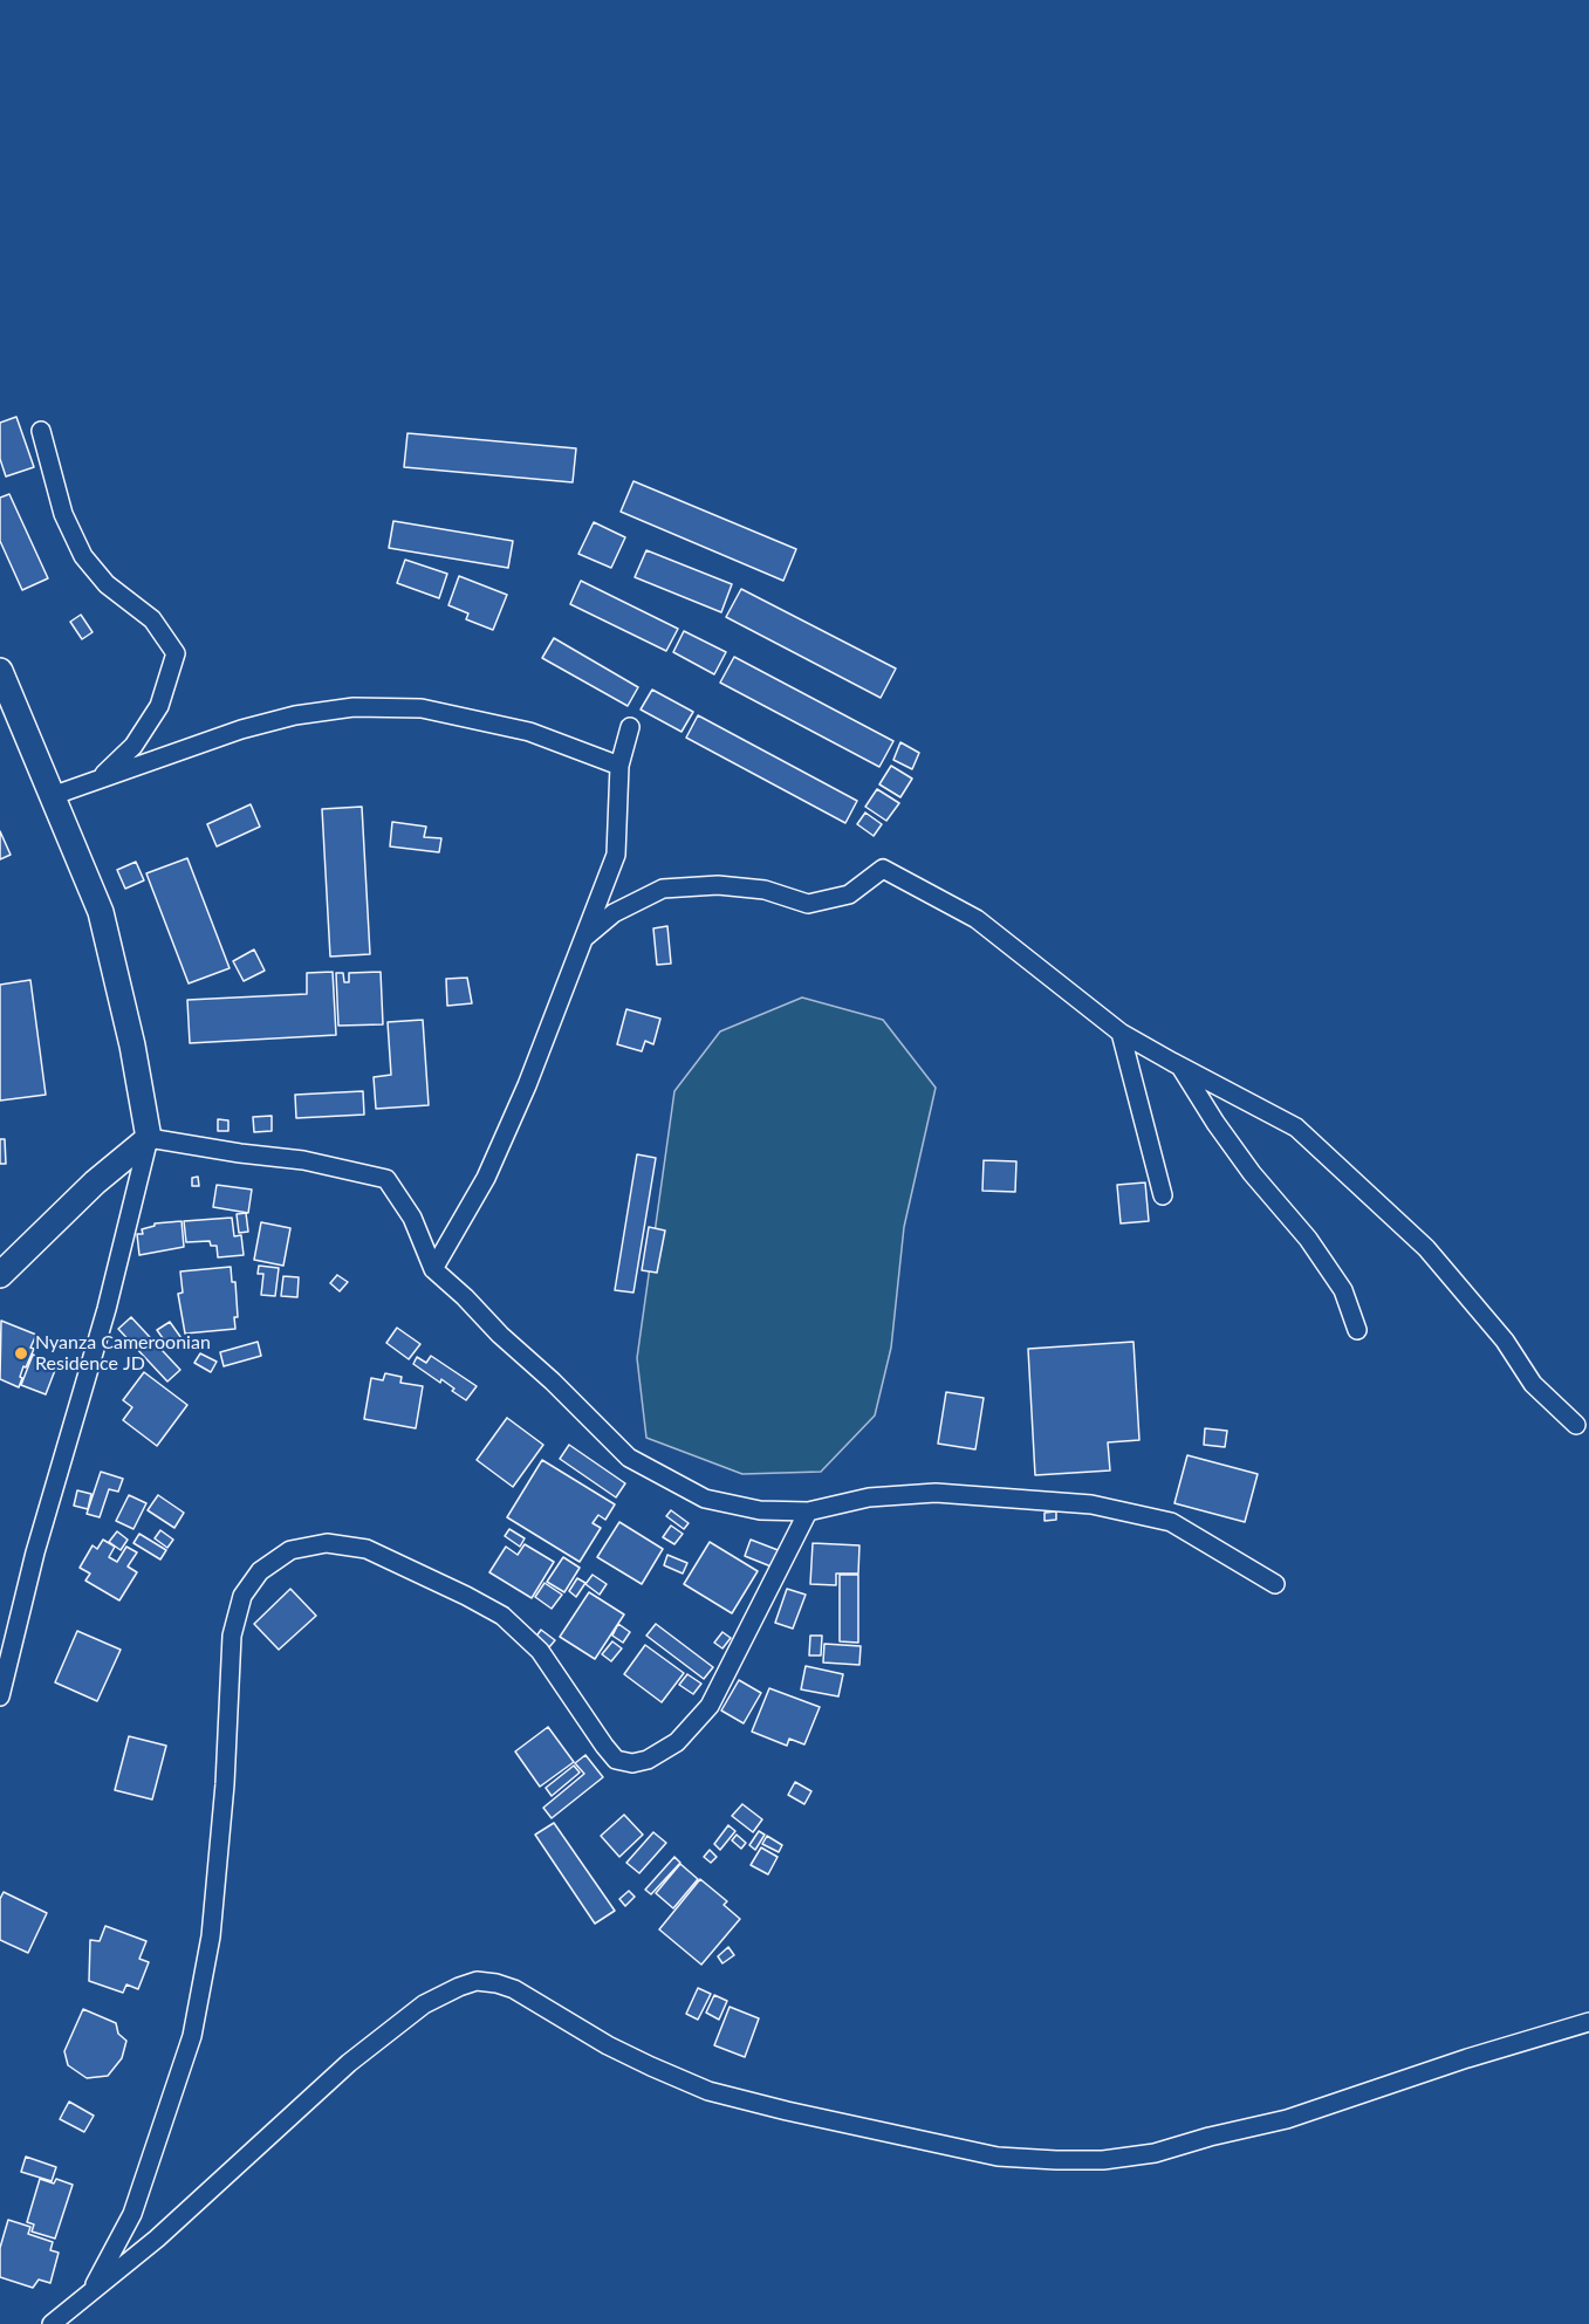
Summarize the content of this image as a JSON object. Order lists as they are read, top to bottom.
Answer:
{
  "places": ["Nyanza Cameroonian Residence JD"]
}
